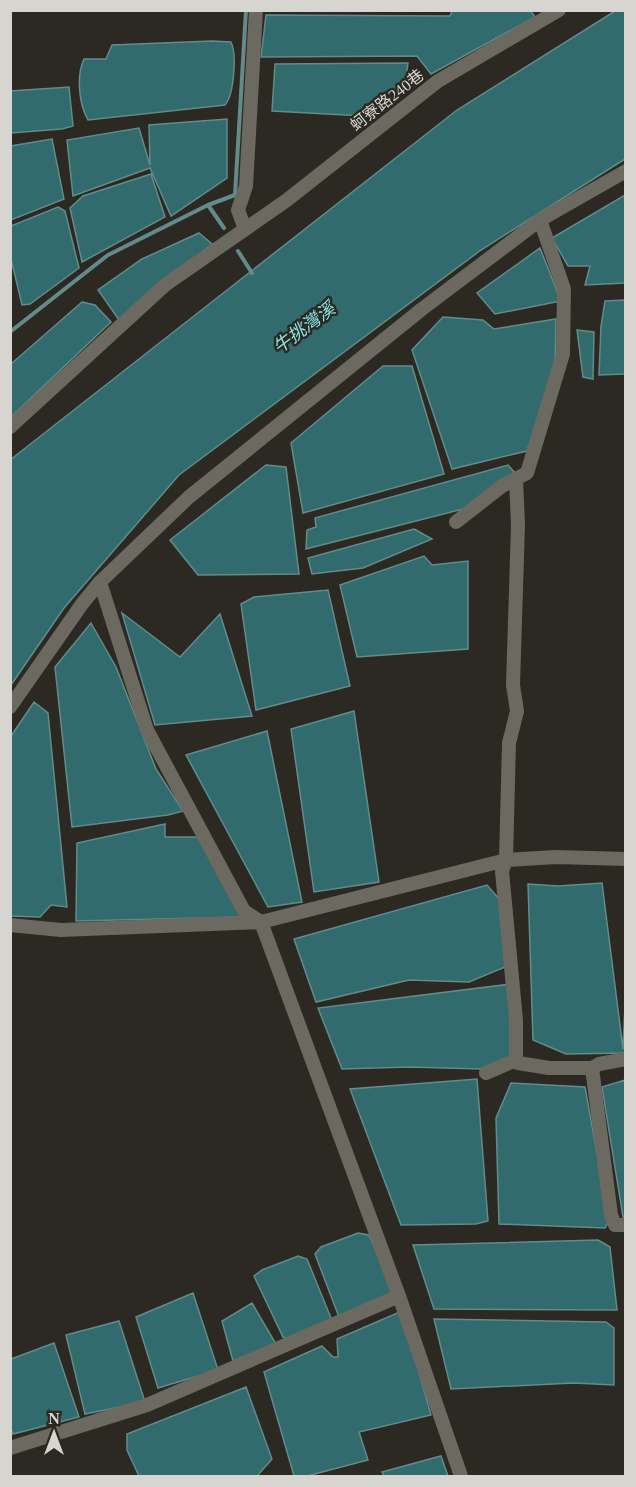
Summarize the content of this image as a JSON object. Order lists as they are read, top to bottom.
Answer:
{
  "streets": {
    "street": ["蚵寮路240巷"]
  },
  "water": ["牛挑灣溪"],
  "north": "top"
}
